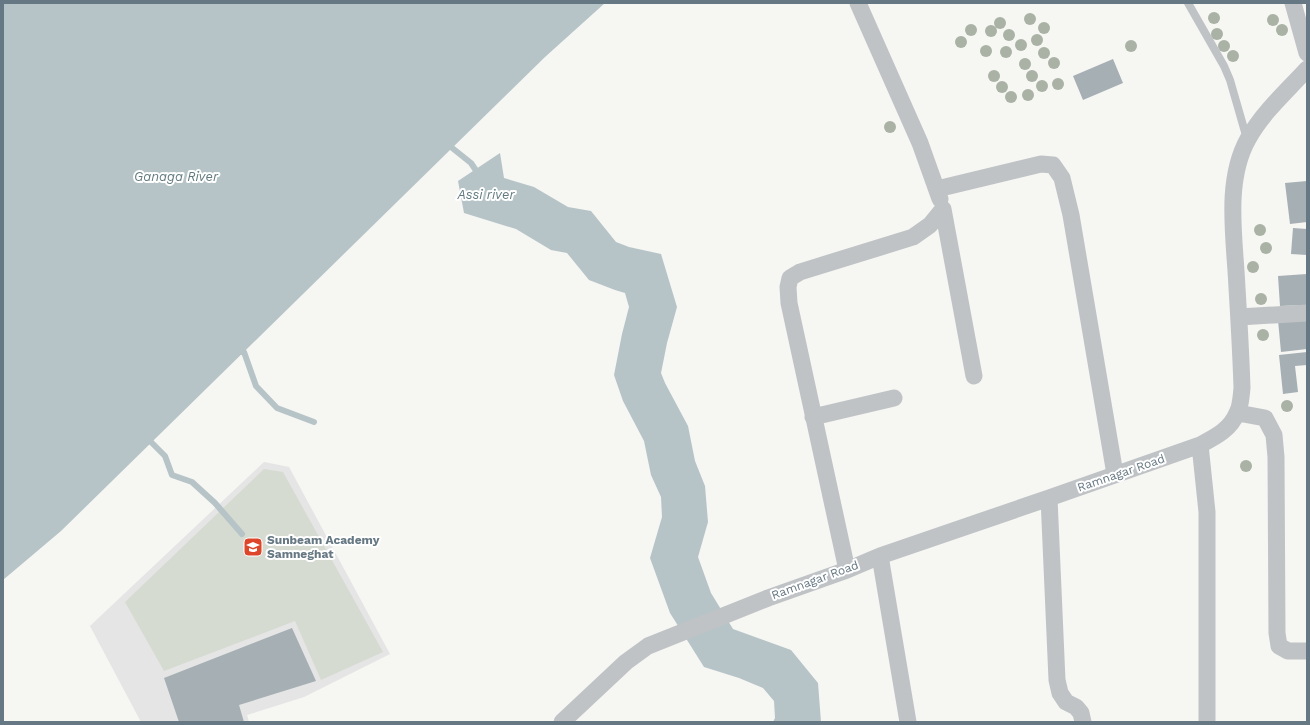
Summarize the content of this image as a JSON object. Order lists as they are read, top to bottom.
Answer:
{
  "streets": {
    "street": ["Ramnagar Road"]
  },
  "water": ["Ganaga River", "Assi river"],
  "places": {
    "school or university": ["Sunbeam Academy Samneghat"]
  }
}
